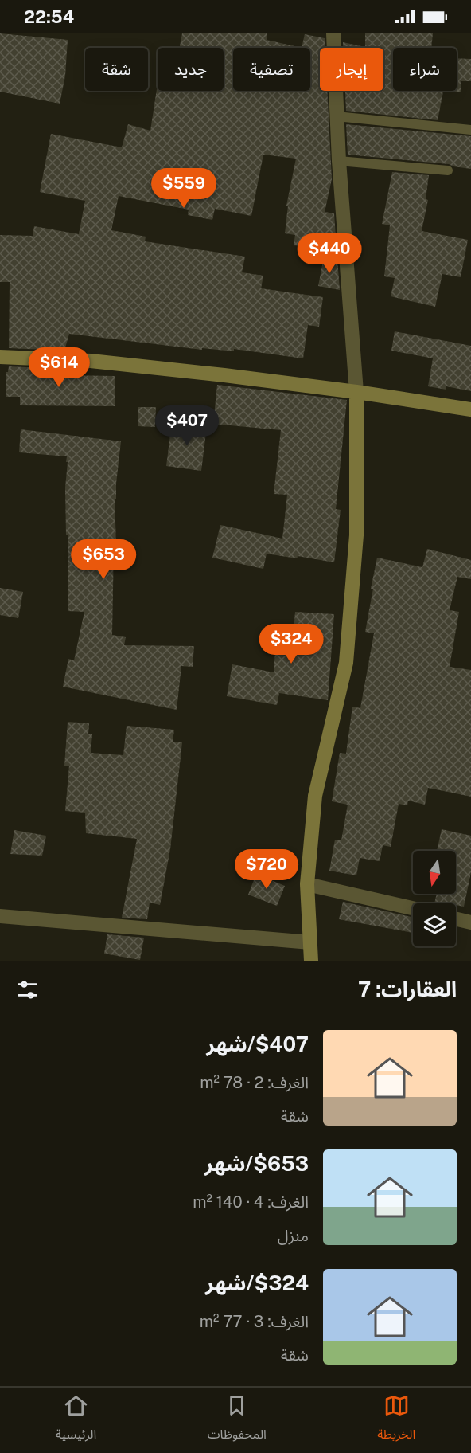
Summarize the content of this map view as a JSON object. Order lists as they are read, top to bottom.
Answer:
{
  "north": "bottom",
  "page": {
    "status": "22:54",
    "chip": [
      "شراء",
      "إيجار",
      "تصفية",
      "جديد",
      "شقة"
    ],
    "price": [
      "$559",
      "$440",
      "$614",
      "$407",
      "$653",
      "$324",
      "$720"
    ],
    "heading": "العقارات: 7",
    "list": [
      {
        "name": "$407/شهر",
        "note": "الغرف: 2 · 78 m² · شقة"
      },
      {
        "name": "$653/شهر",
        "note": "الغرف: 4 · 140 m² · منزل"
      },
      {
        "name": "$324/شهر",
        "note": "الغرف: 3 · 77 m² · شقة"
      }
    ],
    "tabs": ["الخريطة", "المحفوظات", "الرئيسية"]
  }
}
